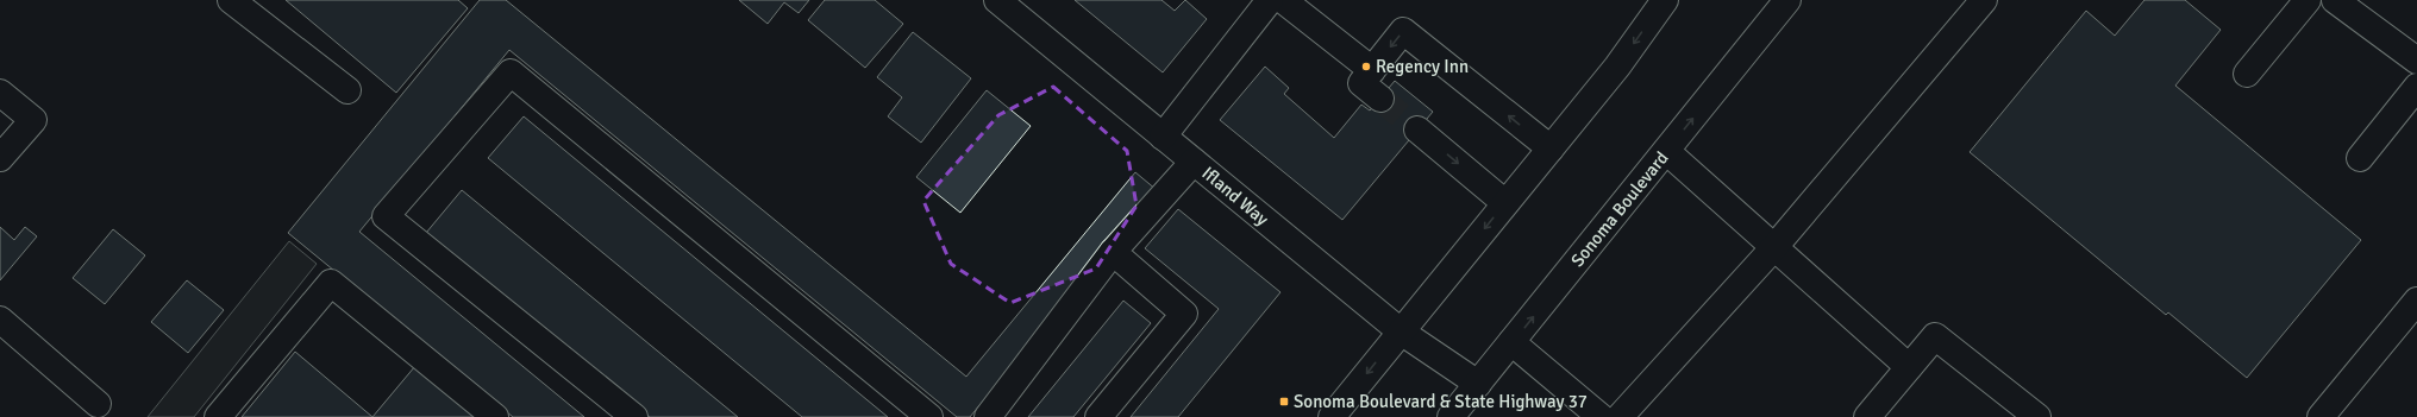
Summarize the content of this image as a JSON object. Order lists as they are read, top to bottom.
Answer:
{
  "streets": {
    "main road": ["Ifland Way", "Sonoma Boulevard"]
  },
  "crossings": [
    ["Ifland Way", "Sonoma Boulevard"]
  ],
  "places": {
    "other": ["Regency Inn"],
    "transit": ["Sonoma Boulevard & State Highway 37"]
  }
}
